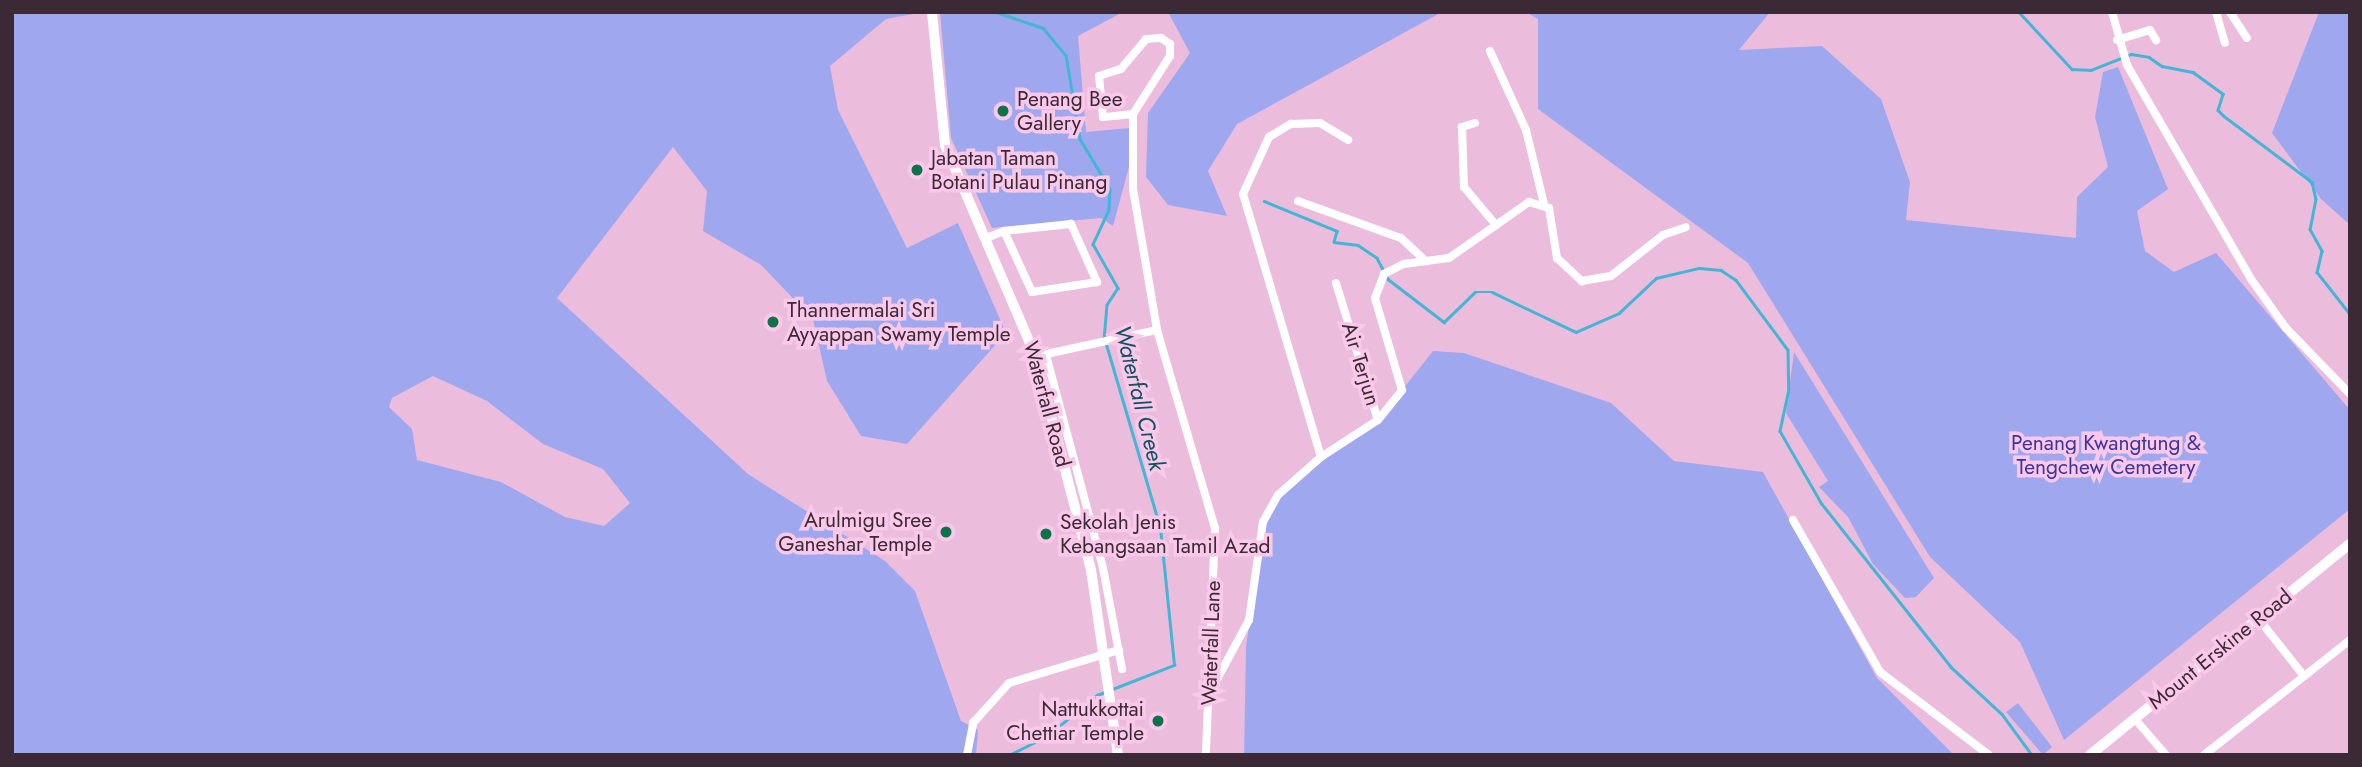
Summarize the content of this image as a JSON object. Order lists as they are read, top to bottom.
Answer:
{
  "streets": {
    "main road": ["Mount Erskine Road"],
    "street": ["Air Terjun", "Waterfall Road", "Waterfall Lane"]
  },
  "crossings": [
    ["Air Terjun", "Waterfall Lane"]
  ],
  "water": ["Waterfall Creek"],
  "parks": ["Penang Kwangtung & Tengchew Cemetery"],
  "places": [
    "Penang Bee Gallery",
    "Jabatan Taman Botani Pulau Pinang",
    "Thannermalai Sri Ayyappan Swamy Temple",
    "Arulmigu Sree Ganeshar Temple",
    "Sekolah Jenis Kebangsaan Tamil Azad",
    "Nattukkottai Chettiar Temple"
  ]
}
